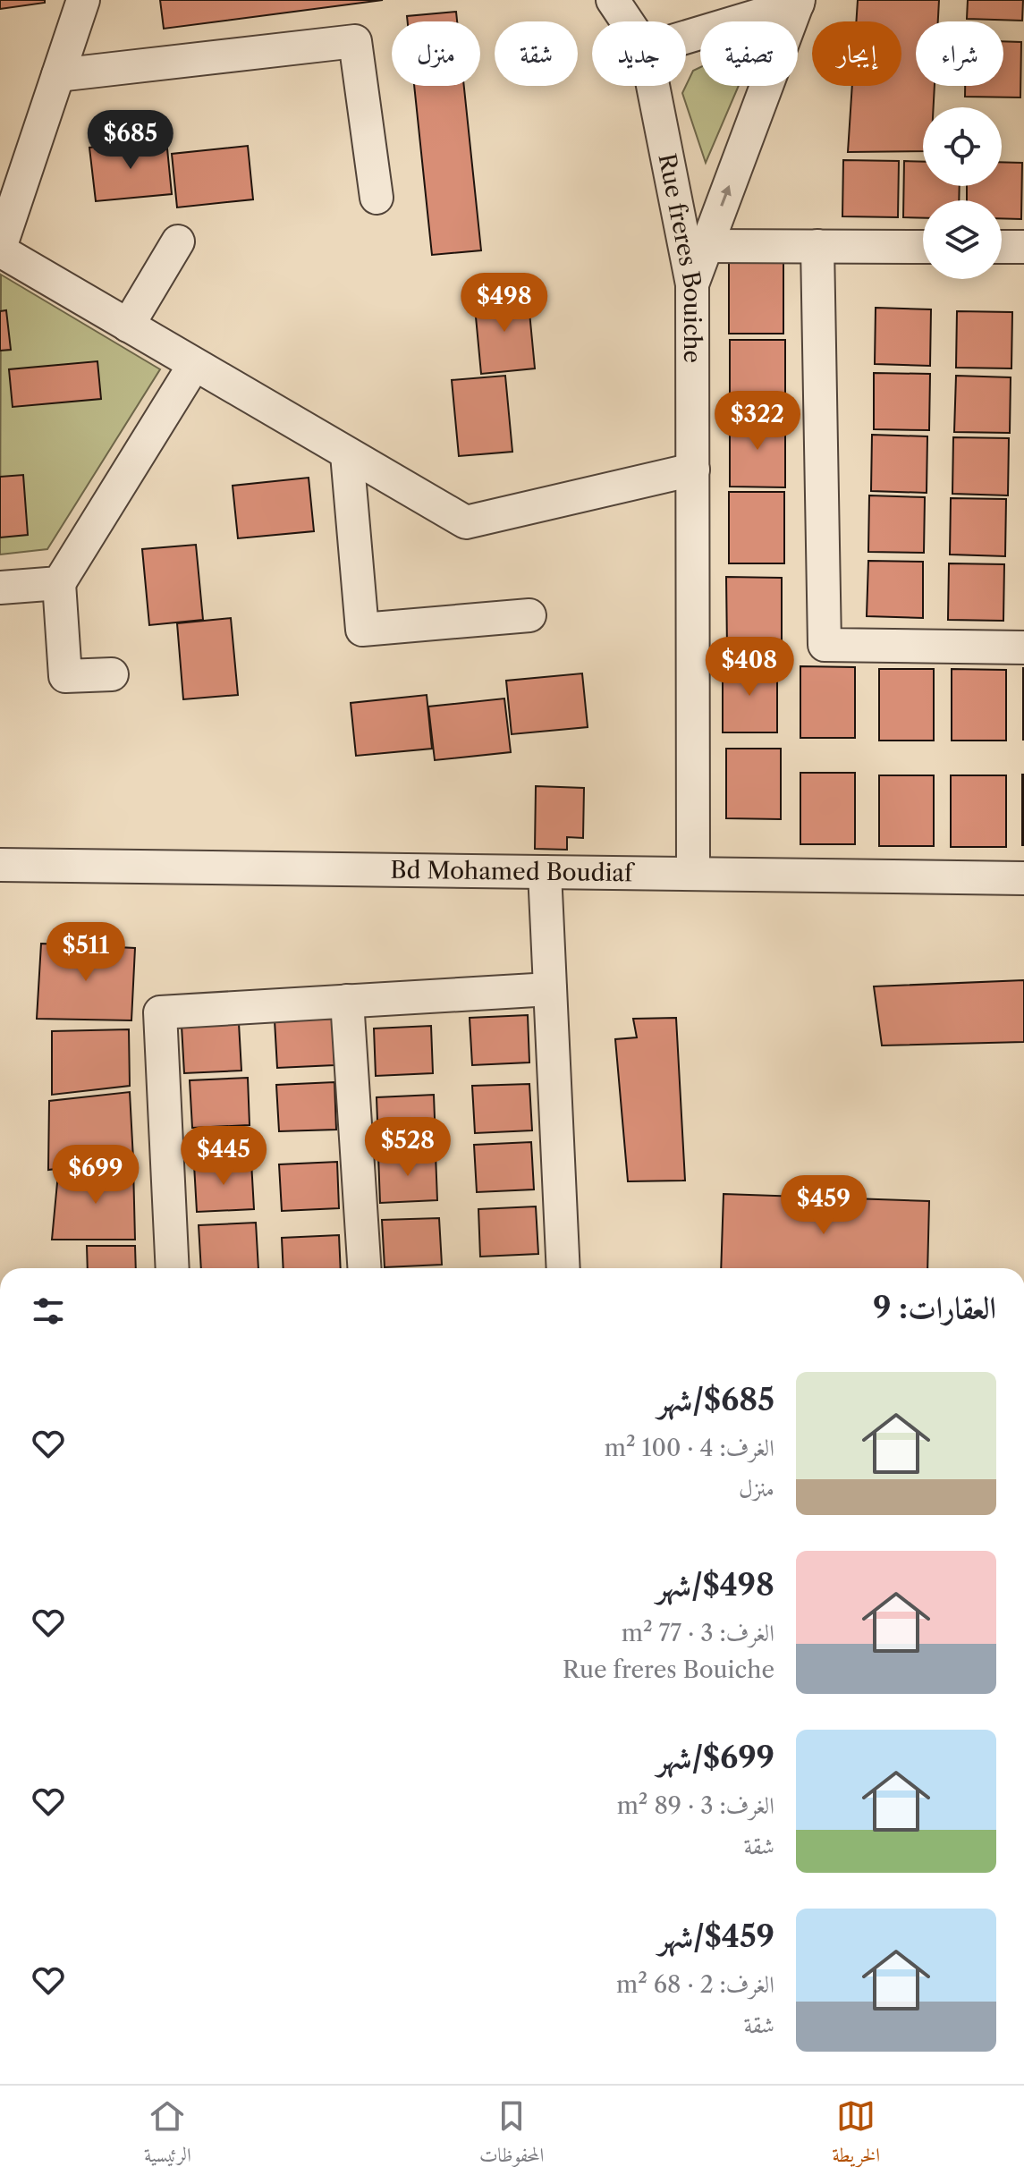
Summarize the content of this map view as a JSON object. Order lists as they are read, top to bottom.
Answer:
{
  "streets": {
    "street": ["Rue freres Bouiche", "Bd Mohamed Boudiaf"]
  },
  "crossings": [
    ["Rue freres Bouiche", "Bd Mohamed Boudiaf"]
  ],
  "page": {
    "chip": [
      "شراء",
      "إيجار",
      "تصفية",
      "جديد",
      "شقة",
      "منزل"
    ],
    "price": [
      "$685",
      "$498",
      "$322",
      "$408",
      "$511",
      "$528",
      "$445",
      "$699",
      "$459"
    ],
    "heading": "العقارات: 9",
    "list": [
      {
        "name": "$685/شهر",
        "note": "الغرف: 4 · 100 m² · منزل"
      },
      {
        "name": "$498/شهر",
        "note": "الغرف: 3 · 77 m² · Rue freres Bouiche"
      },
      {
        "name": "$699/شهر",
        "note": "الغرف: 3 · 89 m² · شقة"
      },
      {
        "name": "$459/شهر",
        "note": "الغرف: 2 · 68 m² · شقة"
      }
    ],
    "tabs": ["الخريطة", "المحفوظات", "الرئيسية"]
  }
}
